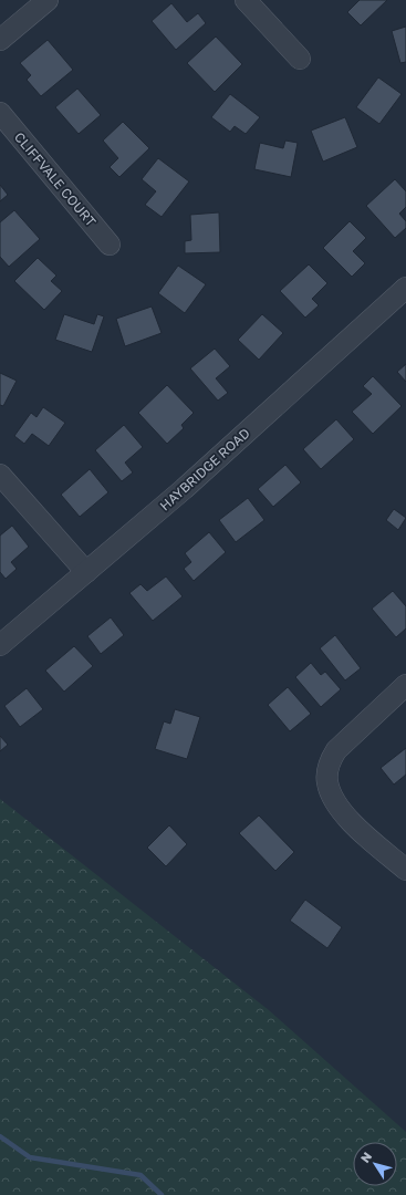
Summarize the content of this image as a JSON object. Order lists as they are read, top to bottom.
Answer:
{
  "streets": {
    "street": ["CLIFFVALE COURT", "HAYBRIDGE ROAD"]
  },
  "north": "top left"
}
